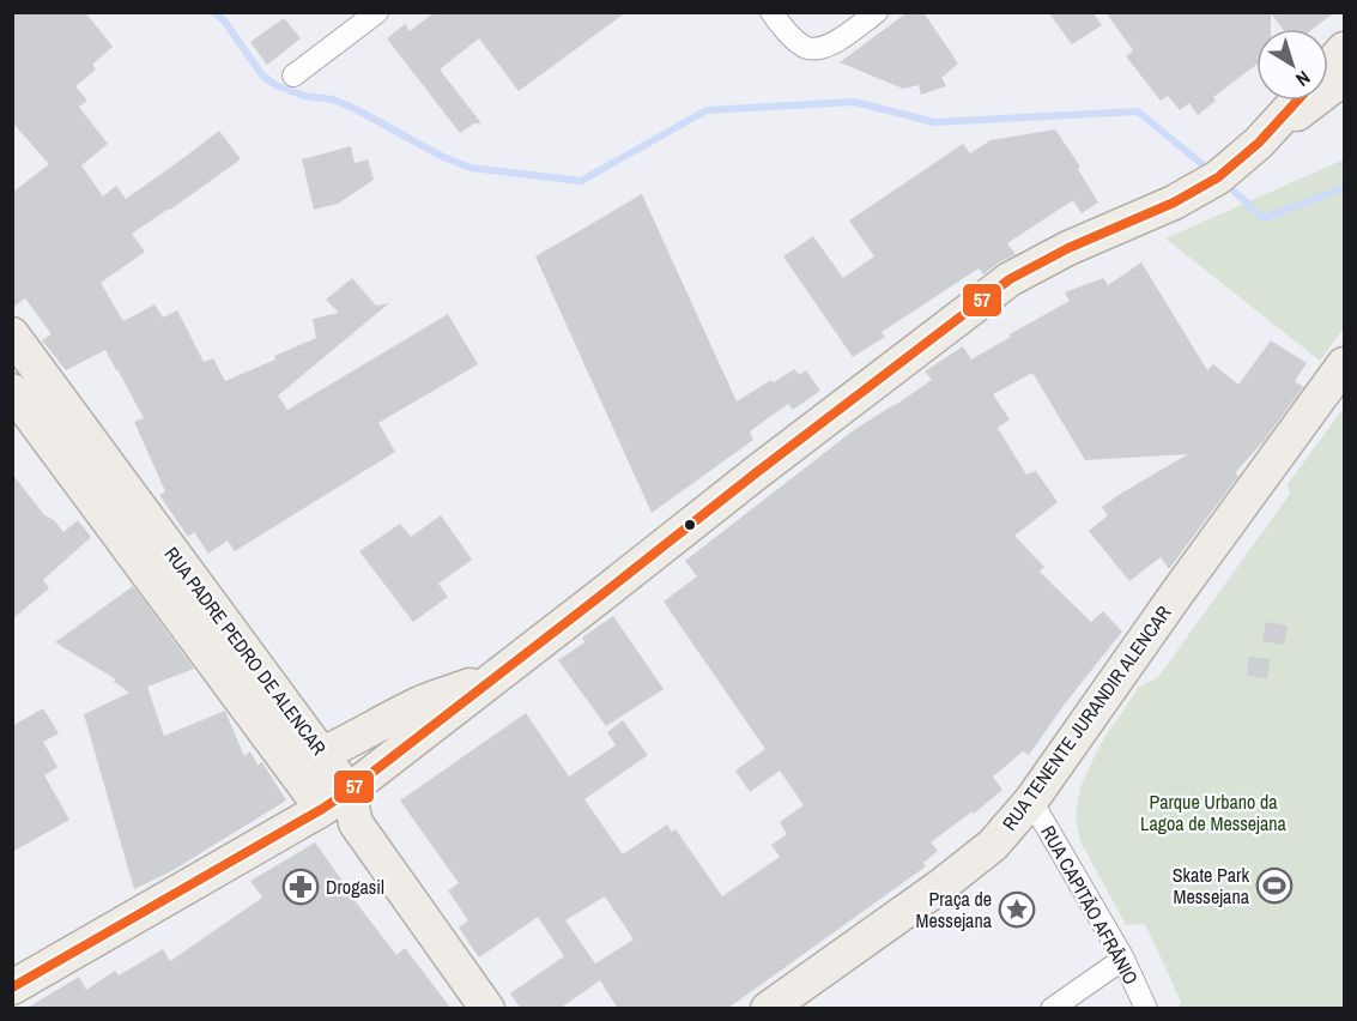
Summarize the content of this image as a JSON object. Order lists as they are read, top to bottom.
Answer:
{
  "streets": {
    "main road": ["RUA PADRE PEDRO DE ALENCAR", "RUA TENENTE JURANDIR ALENCAR"],
    "street": ["RUA CAPITÃO AFRÂNIO"]
  },
  "crossings": [
    ["RUA TENENTE JURANDIR ALENCAR", "RUA CAPITÃO AFRÂNIO"]
  ],
  "parks": ["Parque Urbano da Lagoa de Messejana"],
  "places": {
    "sports": ["Skate Park Messejana"],
    "pharmacy": ["Drogasil"],
    "place": ["Praça de Messejana"]
  },
  "lines": ["transit line 57"],
  "north": "bottom right"
}
